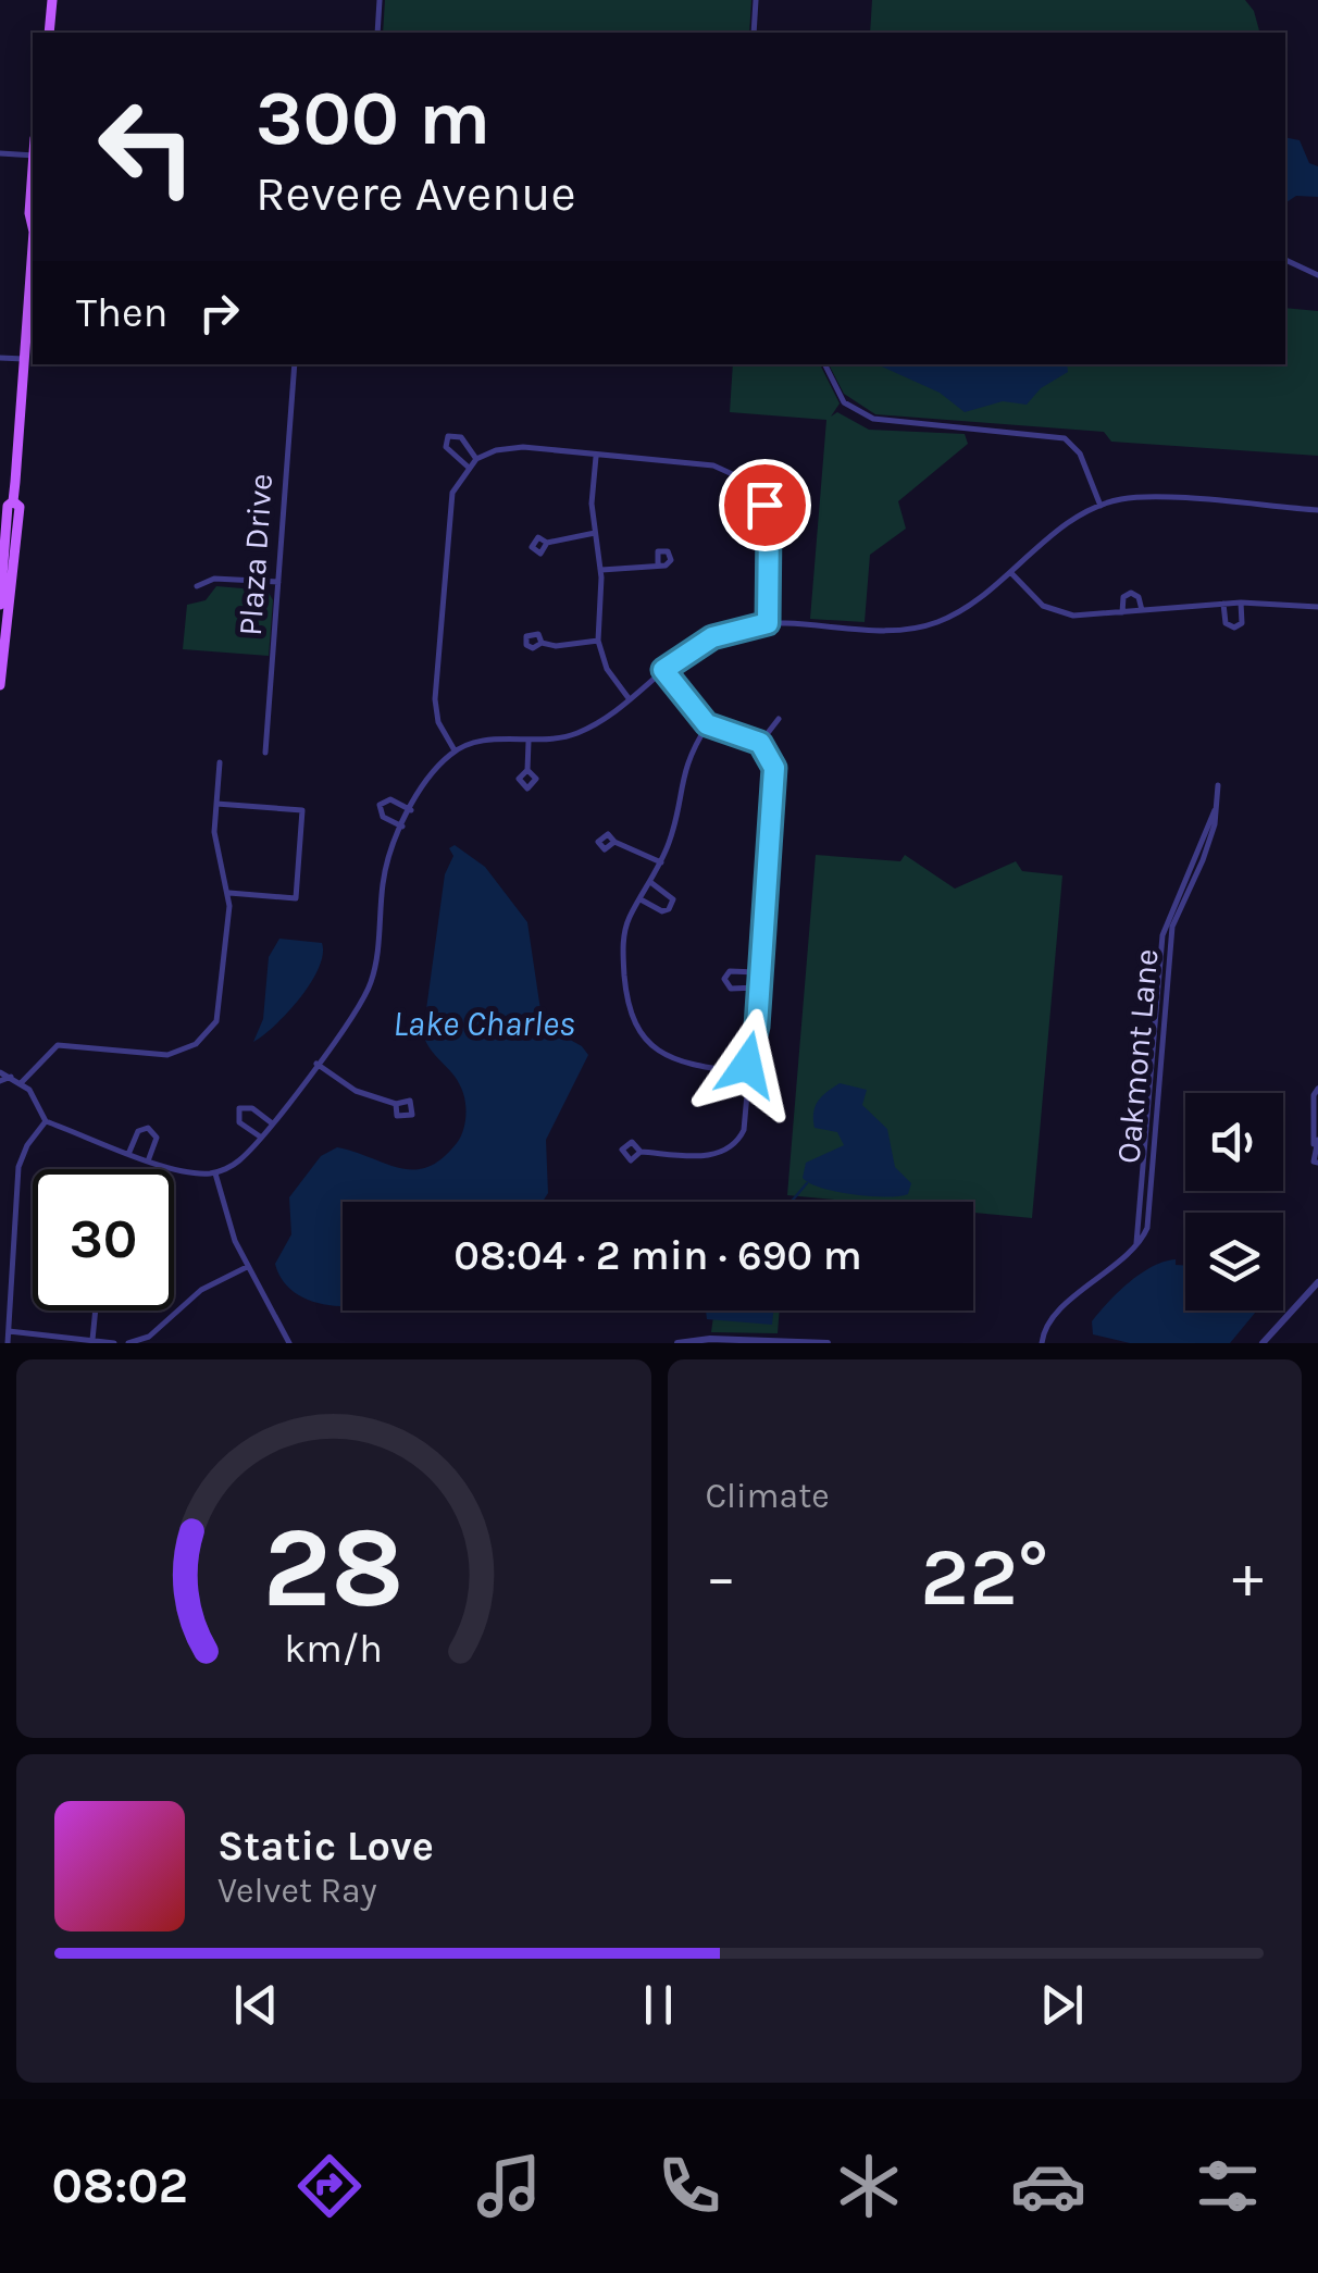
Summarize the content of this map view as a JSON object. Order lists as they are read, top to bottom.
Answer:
{
  "streets": {
    "street": ["Plaza Drive", "Oakmont Lane"]
  },
  "water": ["Lake Charles"],
  "page": {
    "turn": ["300 m", "Revere Avenue"],
    "then": "Then",
    "limit": "30",
    "trip": "08:04 · 2 min · 690 m",
    "tile": "Climate",
    "heat": ["−", "22°", "+"],
    "song": ["Static Love", "Velvet Ray"],
    "tabs": "08:02",
    "gauge": ["28", "km/h"]
  }
}
